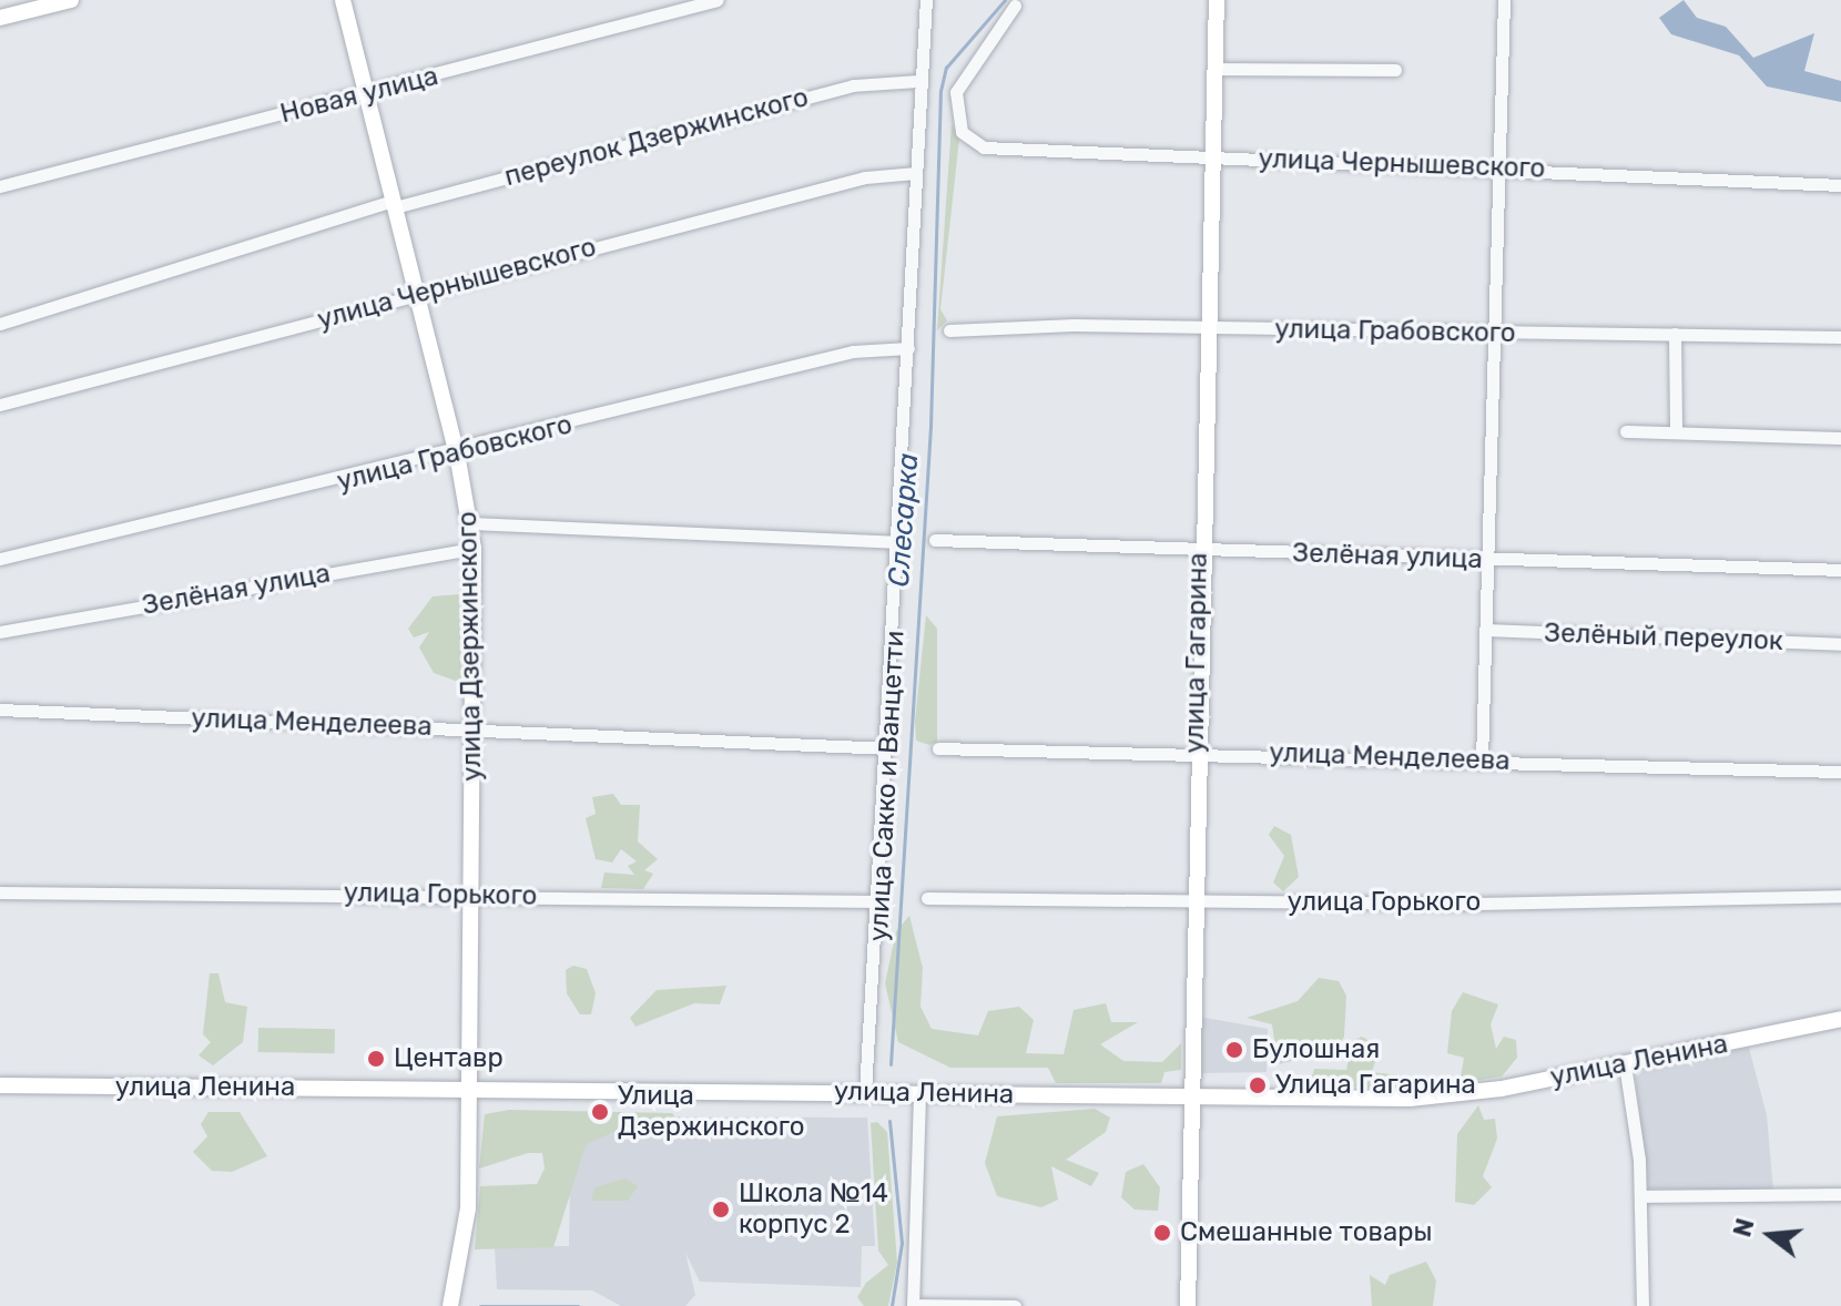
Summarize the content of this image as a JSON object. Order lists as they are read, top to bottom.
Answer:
{
  "streets": {
    "main road": ["улица Дзержинского", "улица Гагарина", "улица Ленина"],
    "street": [
      "Новая улица",
      "переулок Дзержинского",
      "улица Чернышевского",
      "улица Грабовского",
      "Зелёная улица",
      "Зелёный переулок",
      "улица Менделеева",
      "улица Сакко и Ванцетти",
      "улица Горького"
    ]
  },
  "crossings": [
    ["Новая улица", "улица Дзержинского"],
    ["переулок Дзержинского", "улица Дзержинского"],
    ["переулок Дзержинского", "улица Сакко и Ванцетти"],
    ["улица Чернышевского", "улица Дзержинского"],
    ["улица Чернышевского", "улица Гагарина"],
    ["улица Чернышевского", "улица Сакко и Ванцетти"],
    ["улица Грабовского", "улица Дзержинского"],
    ["улица Грабовского", "улица Гагарина"],
    ["улица Грабовского", "улица Сакко и Ванцетти"],
    ["Зелёная улица", "улица Дзержинского"],
    ["Зелёная улица", "улица Гагарина"],
    ["улица Дзержинского", "улица Менделеева"],
    ["улица Дзержинского", "улица Горького"],
    ["улица Дзержинского", "улица Ленина"],
    ["улица Гагарина", "улица Менделеева"],
    ["улица Гагарина", "улица Горького"],
    ["улица Гагарина", "улица Ленина"],
    ["улица Менделеева", "улица Сакко и Ванцетти"],
    ["улица Сакко и Ванцетти", "улица Горького"],
    ["улица Сакко и Ванцетти", "улица Ленина"]
  ],
  "water": ["Слесарка"],
  "places": [
    "Булошная",
    "Центавр",
    "Улица Гагарина",
    "Улица Дзержинского",
    "Школа №14 корпус 2",
    "Смешанные товары"
  ],
  "north": "left"
}
